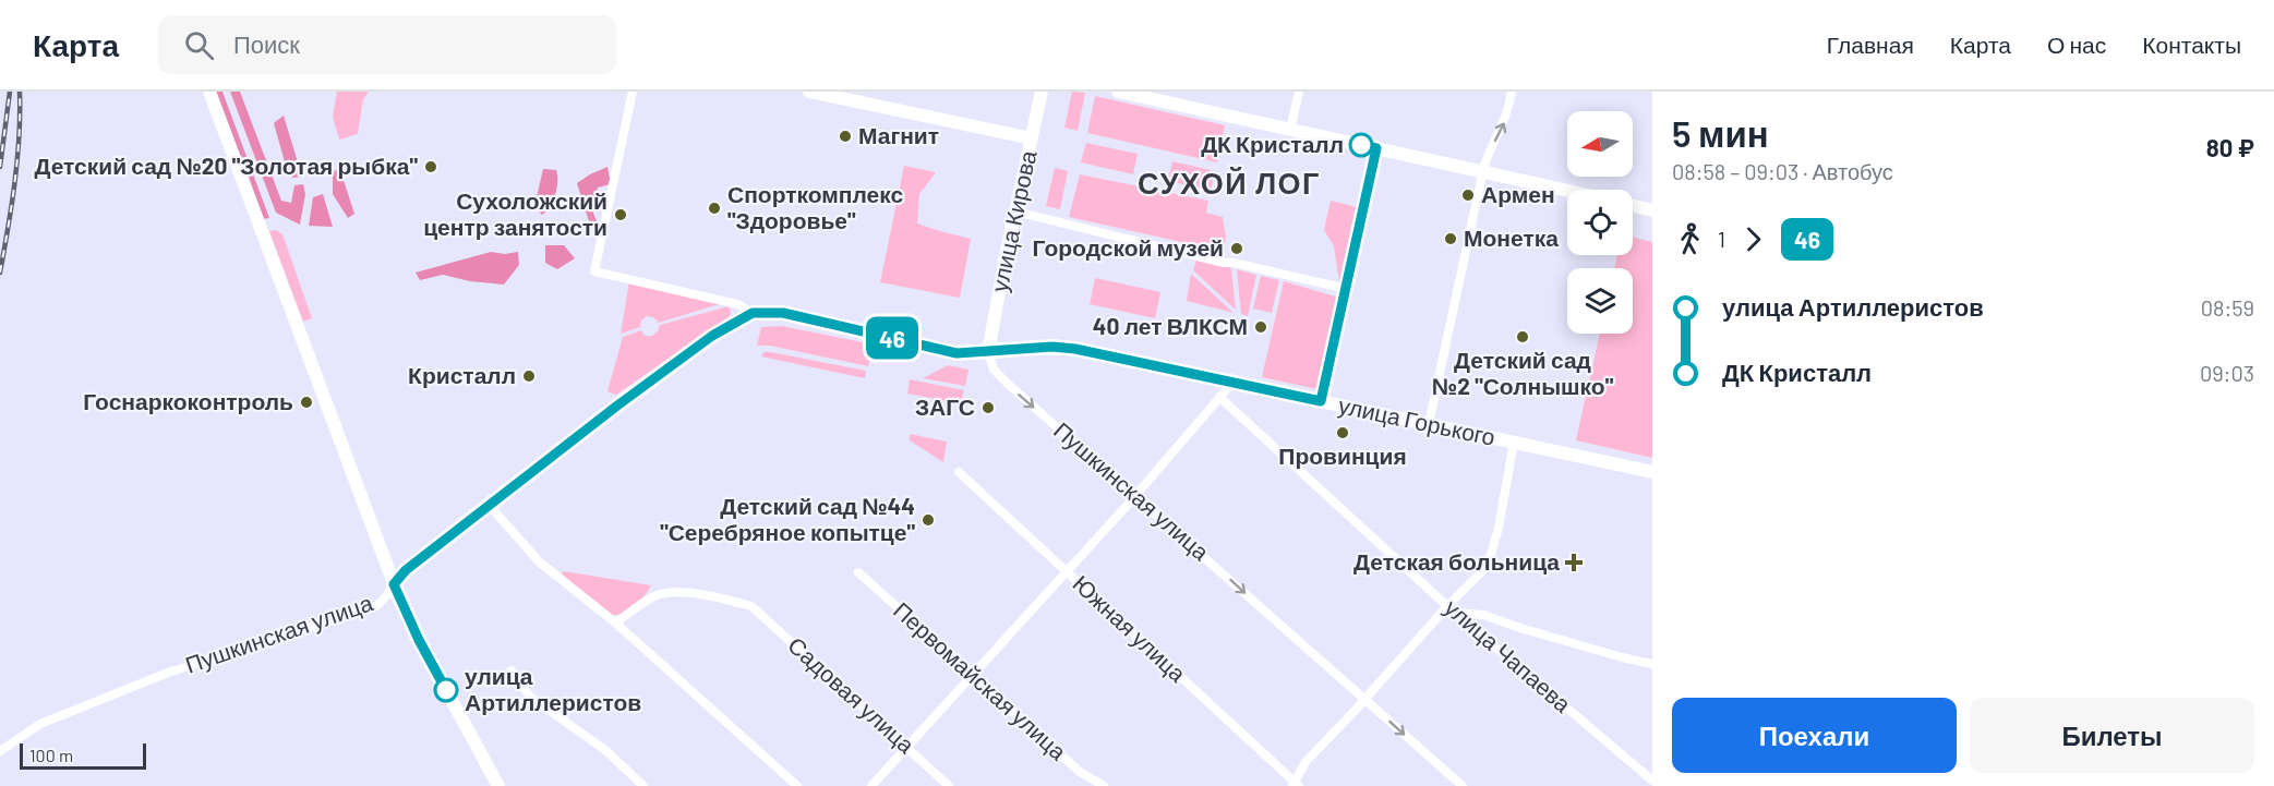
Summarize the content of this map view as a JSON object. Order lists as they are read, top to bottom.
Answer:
{
  "streets": {
    "street": [
      "улица Кирова",
      "улица Горького",
      "Пушкинская улица",
      "Южная улица",
      "улица Чапаева",
      "Первомайская улица",
      "Садовая улица"
    ]
  },
  "crossings": [
    ["улица Кирова", "улица Горького"],
    ["улица Кирова", "Пушкинская улица"],
    ["улица Горького", "Пушкинская улица"]
  ],
  "one_way": ["Пушкинская улица"],
  "districts": ["СУХОЙ ЛОГ"],
  "places": {
    "other": [
      "Магнит",
      "ДК Кристалл",
      "Детский сад №20 \"Золотая рыбка\"",
      "Армен",
      "Спорткомплекс \"Здоровье\"",
      "Сухоложский центр занятости",
      "Монетка",
      "Городской музей",
      "40 лет ВЛКСМ",
      "Детский сад №2 \"Солнышко\"",
      "Кристалл",
      "Госнаркоконтроль",
      "ЗАГС",
      "Провинция",
      "Детский сад №44 \"Серебряное копытце\"",
      "улица Артиллеристов"
    ],
    "health": ["Детская больница"]
  },
  "lines": ["bus line 46"],
  "scale_bar": "100 m",
  "north": "left",
  "page": {
    "header": "Карта",
    "search": "Поиск",
    "nav": [
      "Главная",
      "Карта",
      "О нас",
      "Контакты"
    ],
    "on_map": "46",
    "heading": ["5 мин", "08:58 – 09:03 · Автобус", "80 ₽"],
    "legs": ["1", "46"],
    "list": [
      {
        "name": "улица Артиллеристов",
        "value": "08:59"
      },
      {
        "name": "ДК Кристалл",
        "value": "09:03"
      }
    ],
    "buttons": ["Поехали", "Билеты"],
    "scale": "100 m"
  }
}
